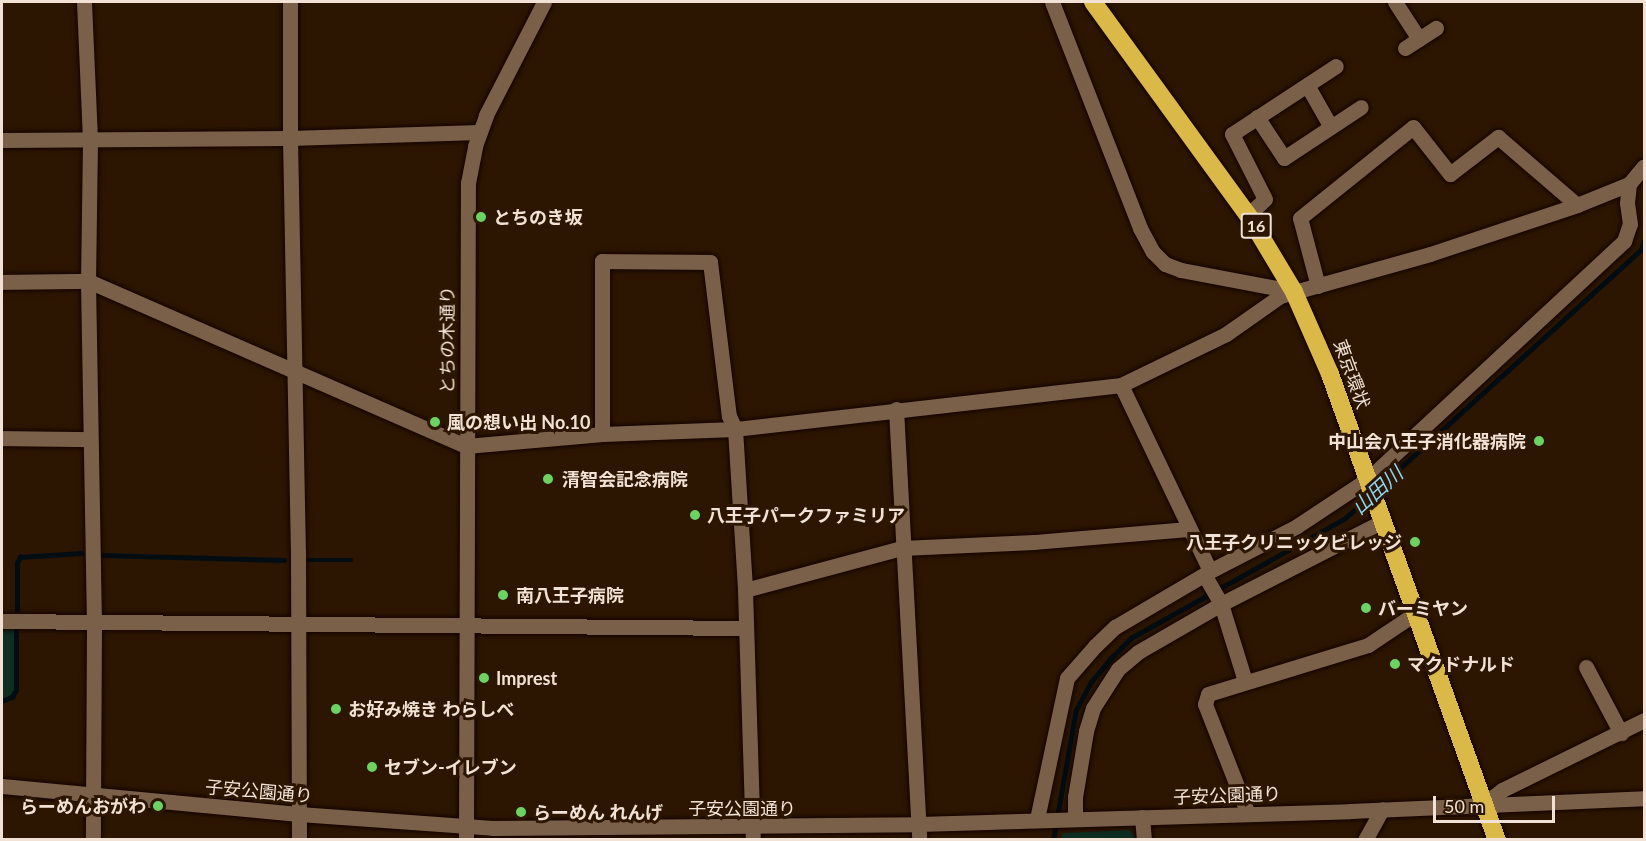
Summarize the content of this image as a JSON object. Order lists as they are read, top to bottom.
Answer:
{
  "streets": {
    "highway": ["16", "東京環状"],
    "street": ["とちの木通り", "子安公園通り"]
  },
  "crossings": [
    ["とちの木通り", "子安公園通り"],
    ["東京環状", "子安公園通り"]
  ],
  "water": ["山田川"],
  "places": [
    "とちのき坂",
    "風の想い出 No.10",
    "中山会八王子消化器病院",
    "清智会記念病院",
    "八王子パークファミリア",
    "八王子クリニックビレッジ",
    "南八王子病院",
    "バーミヤン",
    "マクドナルド",
    "Imprest",
    "お好み焼き わらしべ",
    "セブン-イレブン",
    "らーめんおがわ",
    "らーめん れんげ"
  ],
  "scale_bar": "50 m"
}
